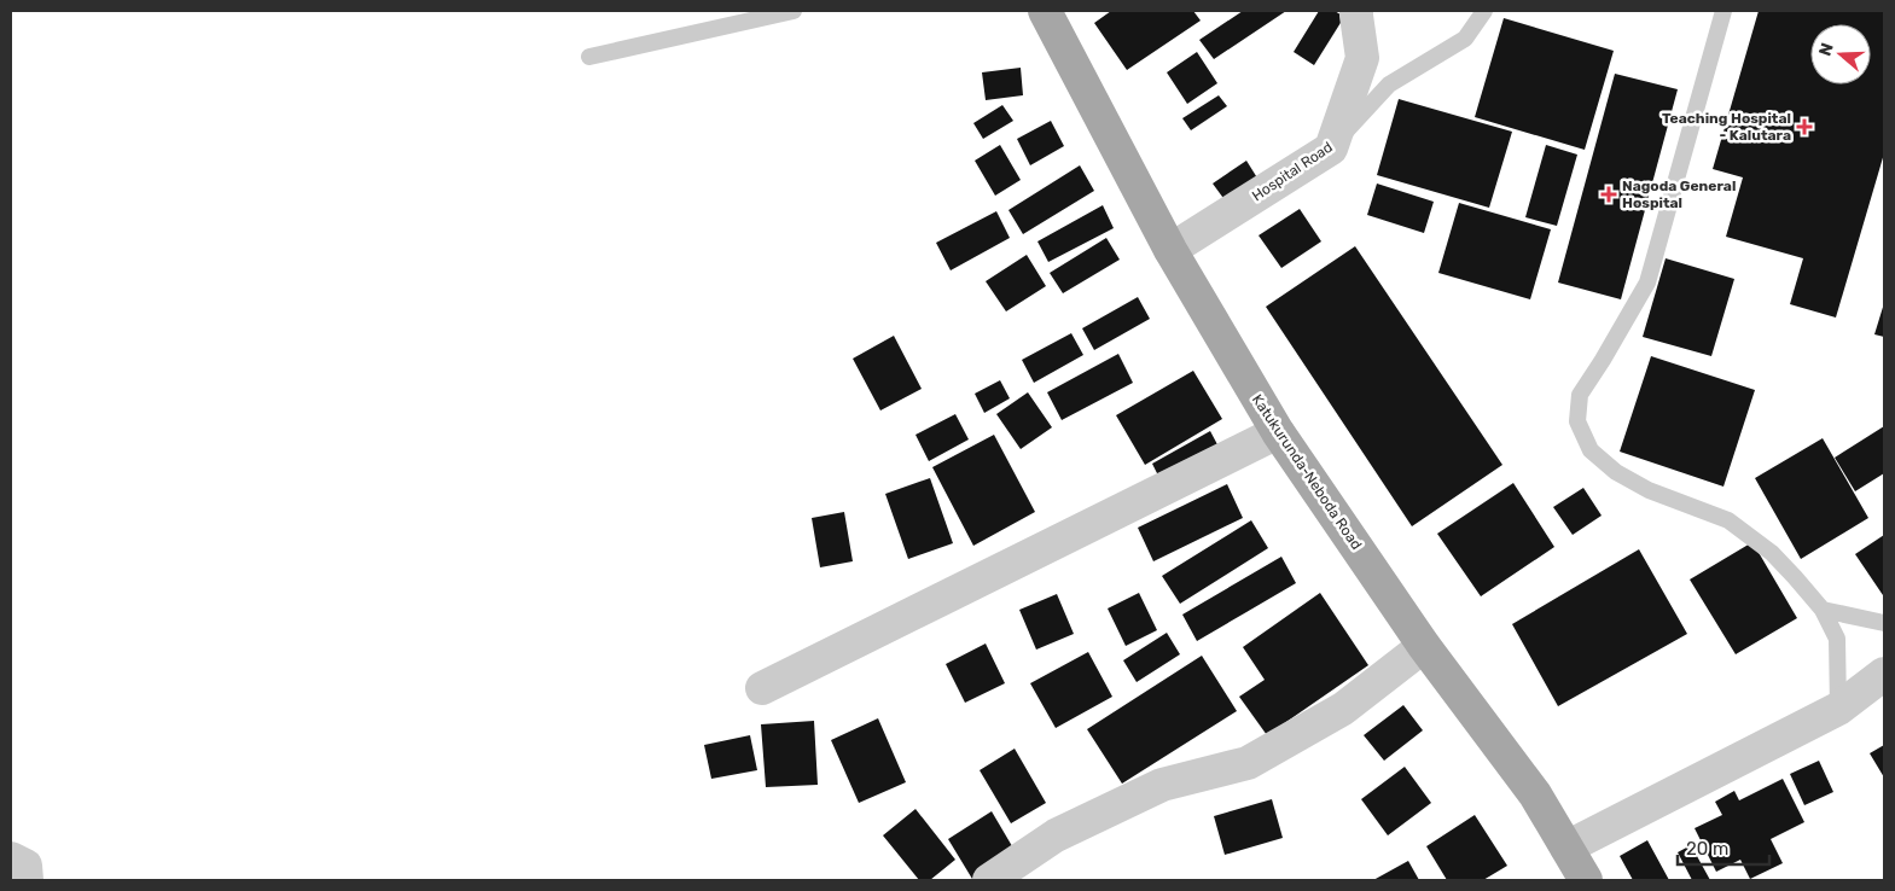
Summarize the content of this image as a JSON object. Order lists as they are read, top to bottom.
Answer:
{
  "streets": {
    "main road": ["Katukurunda-Neboda Road"],
    "street": ["Hospital Road"]
  },
  "crossings": [
    ["Hospital Road", "Katukurunda-Neboda Road"]
  ],
  "places": {
    "health": ["Teaching Hospital - Kalutara", "Nagoda General Hospital"]
  },
  "scale_bar": "20 m",
  "north": "left"
}
